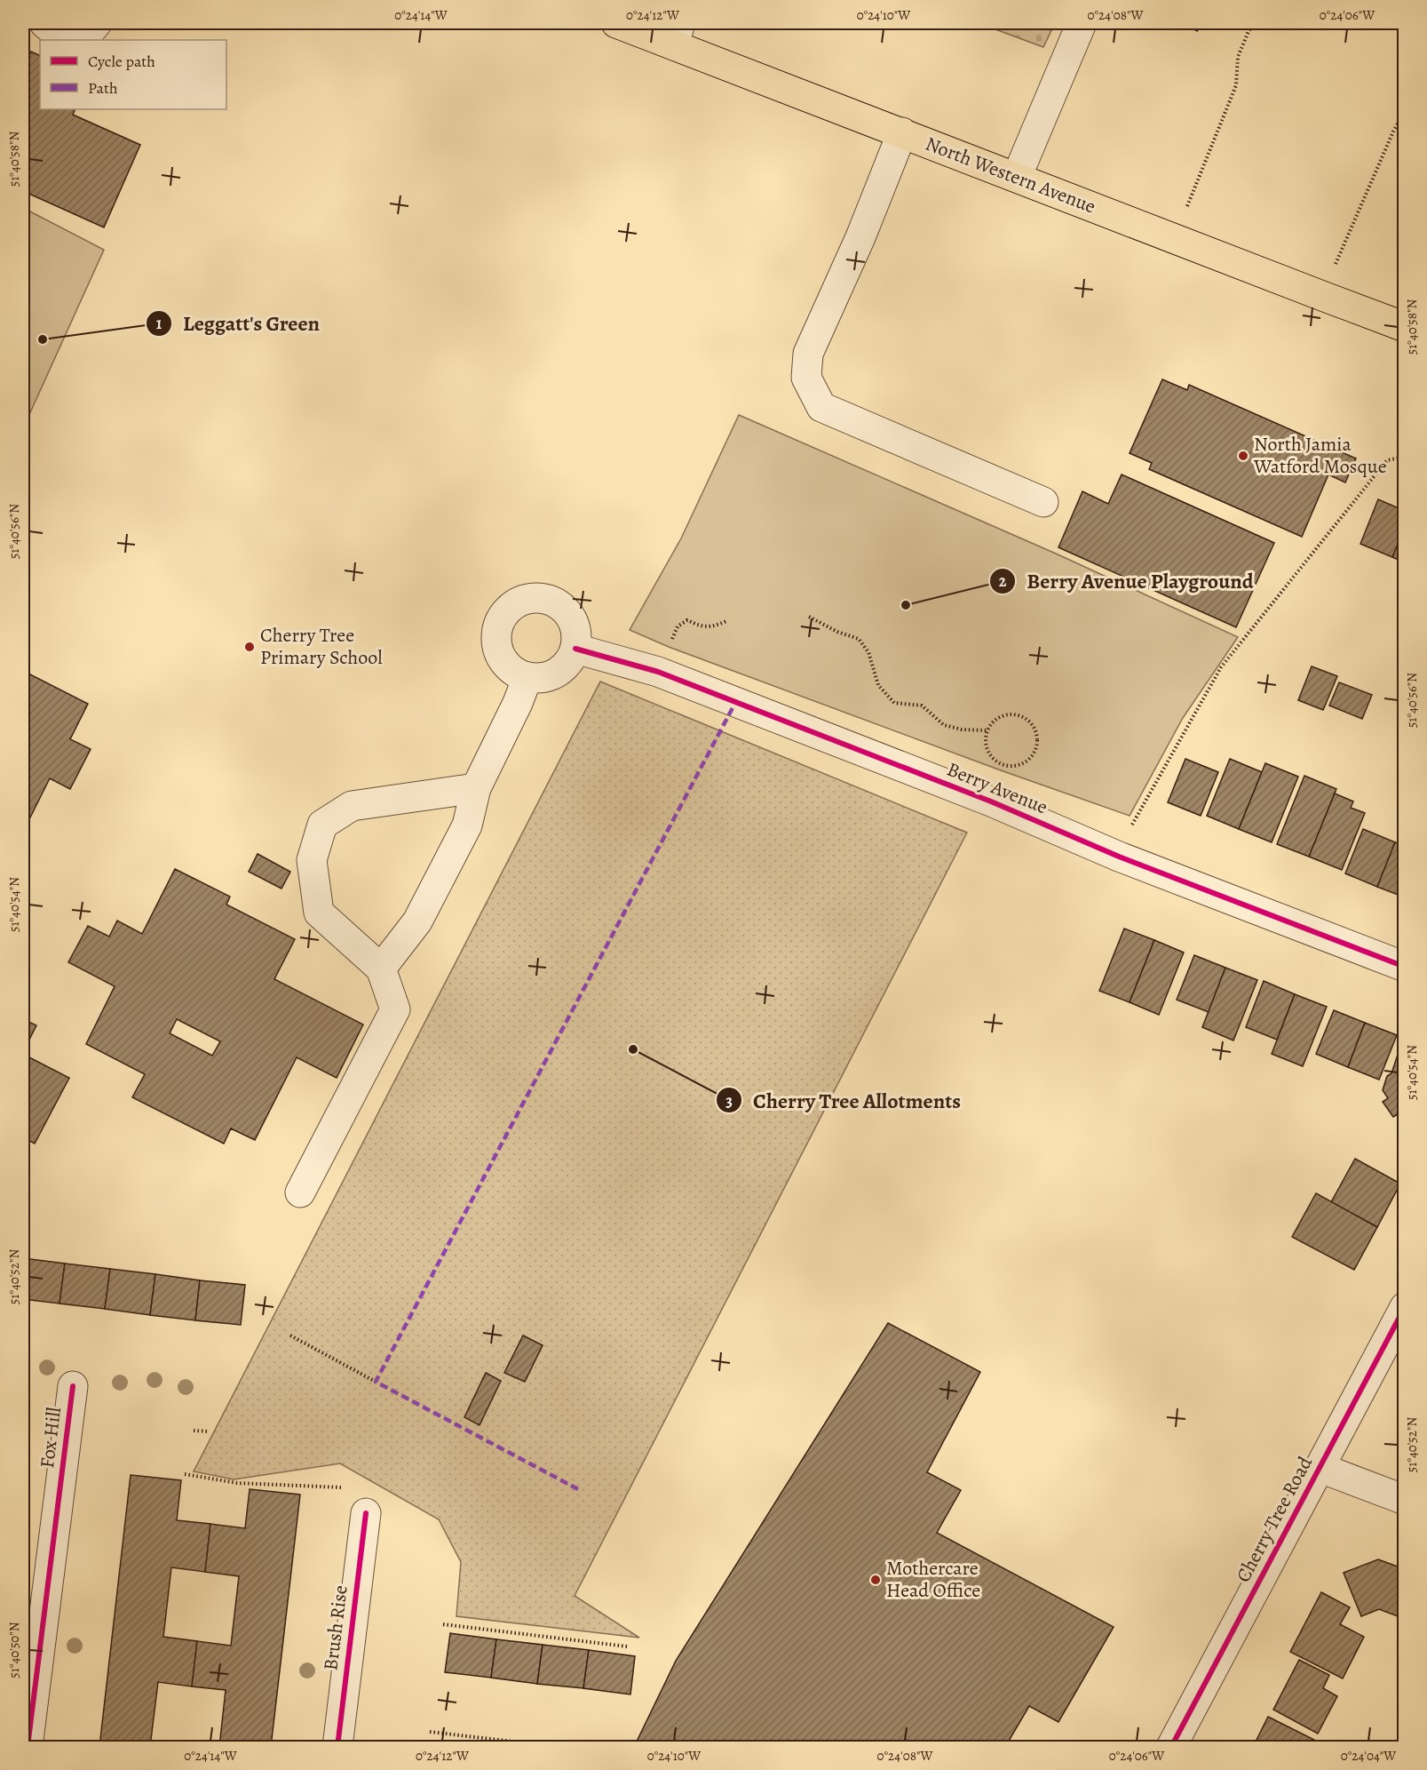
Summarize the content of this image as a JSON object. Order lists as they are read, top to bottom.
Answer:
{
  "streets": {
    "highway": ["North Western Avenue"],
    "street": [
      "Berry Avenue",
      "Fox Hill",
      "Cherry Tree Road",
      "Brush Rise"
    ]
  },
  "places": [
    "Leggatt's Green",
    "North Jamia Watford Mosque",
    "Berry Avenue Playground",
    "Cherry Tree Primary School",
    "Cherry Tree Allotments",
    "Mothercare Head Office"
  ],
  "legend": ["Cycle path", "Path"],
  "coordinates": [
    "0°24'14\"W",
    "0°24'12\"W",
    "0°24'10\"W",
    "0°24'08\"W",
    "0°24'06\"W",
    "51°40'58\"N",
    "51°40'56\"N",
    "51°40'54\"N",
    "51°40'52\"N",
    "51°40'50\"N",
    "0°24'04\"W"
  ]
}
